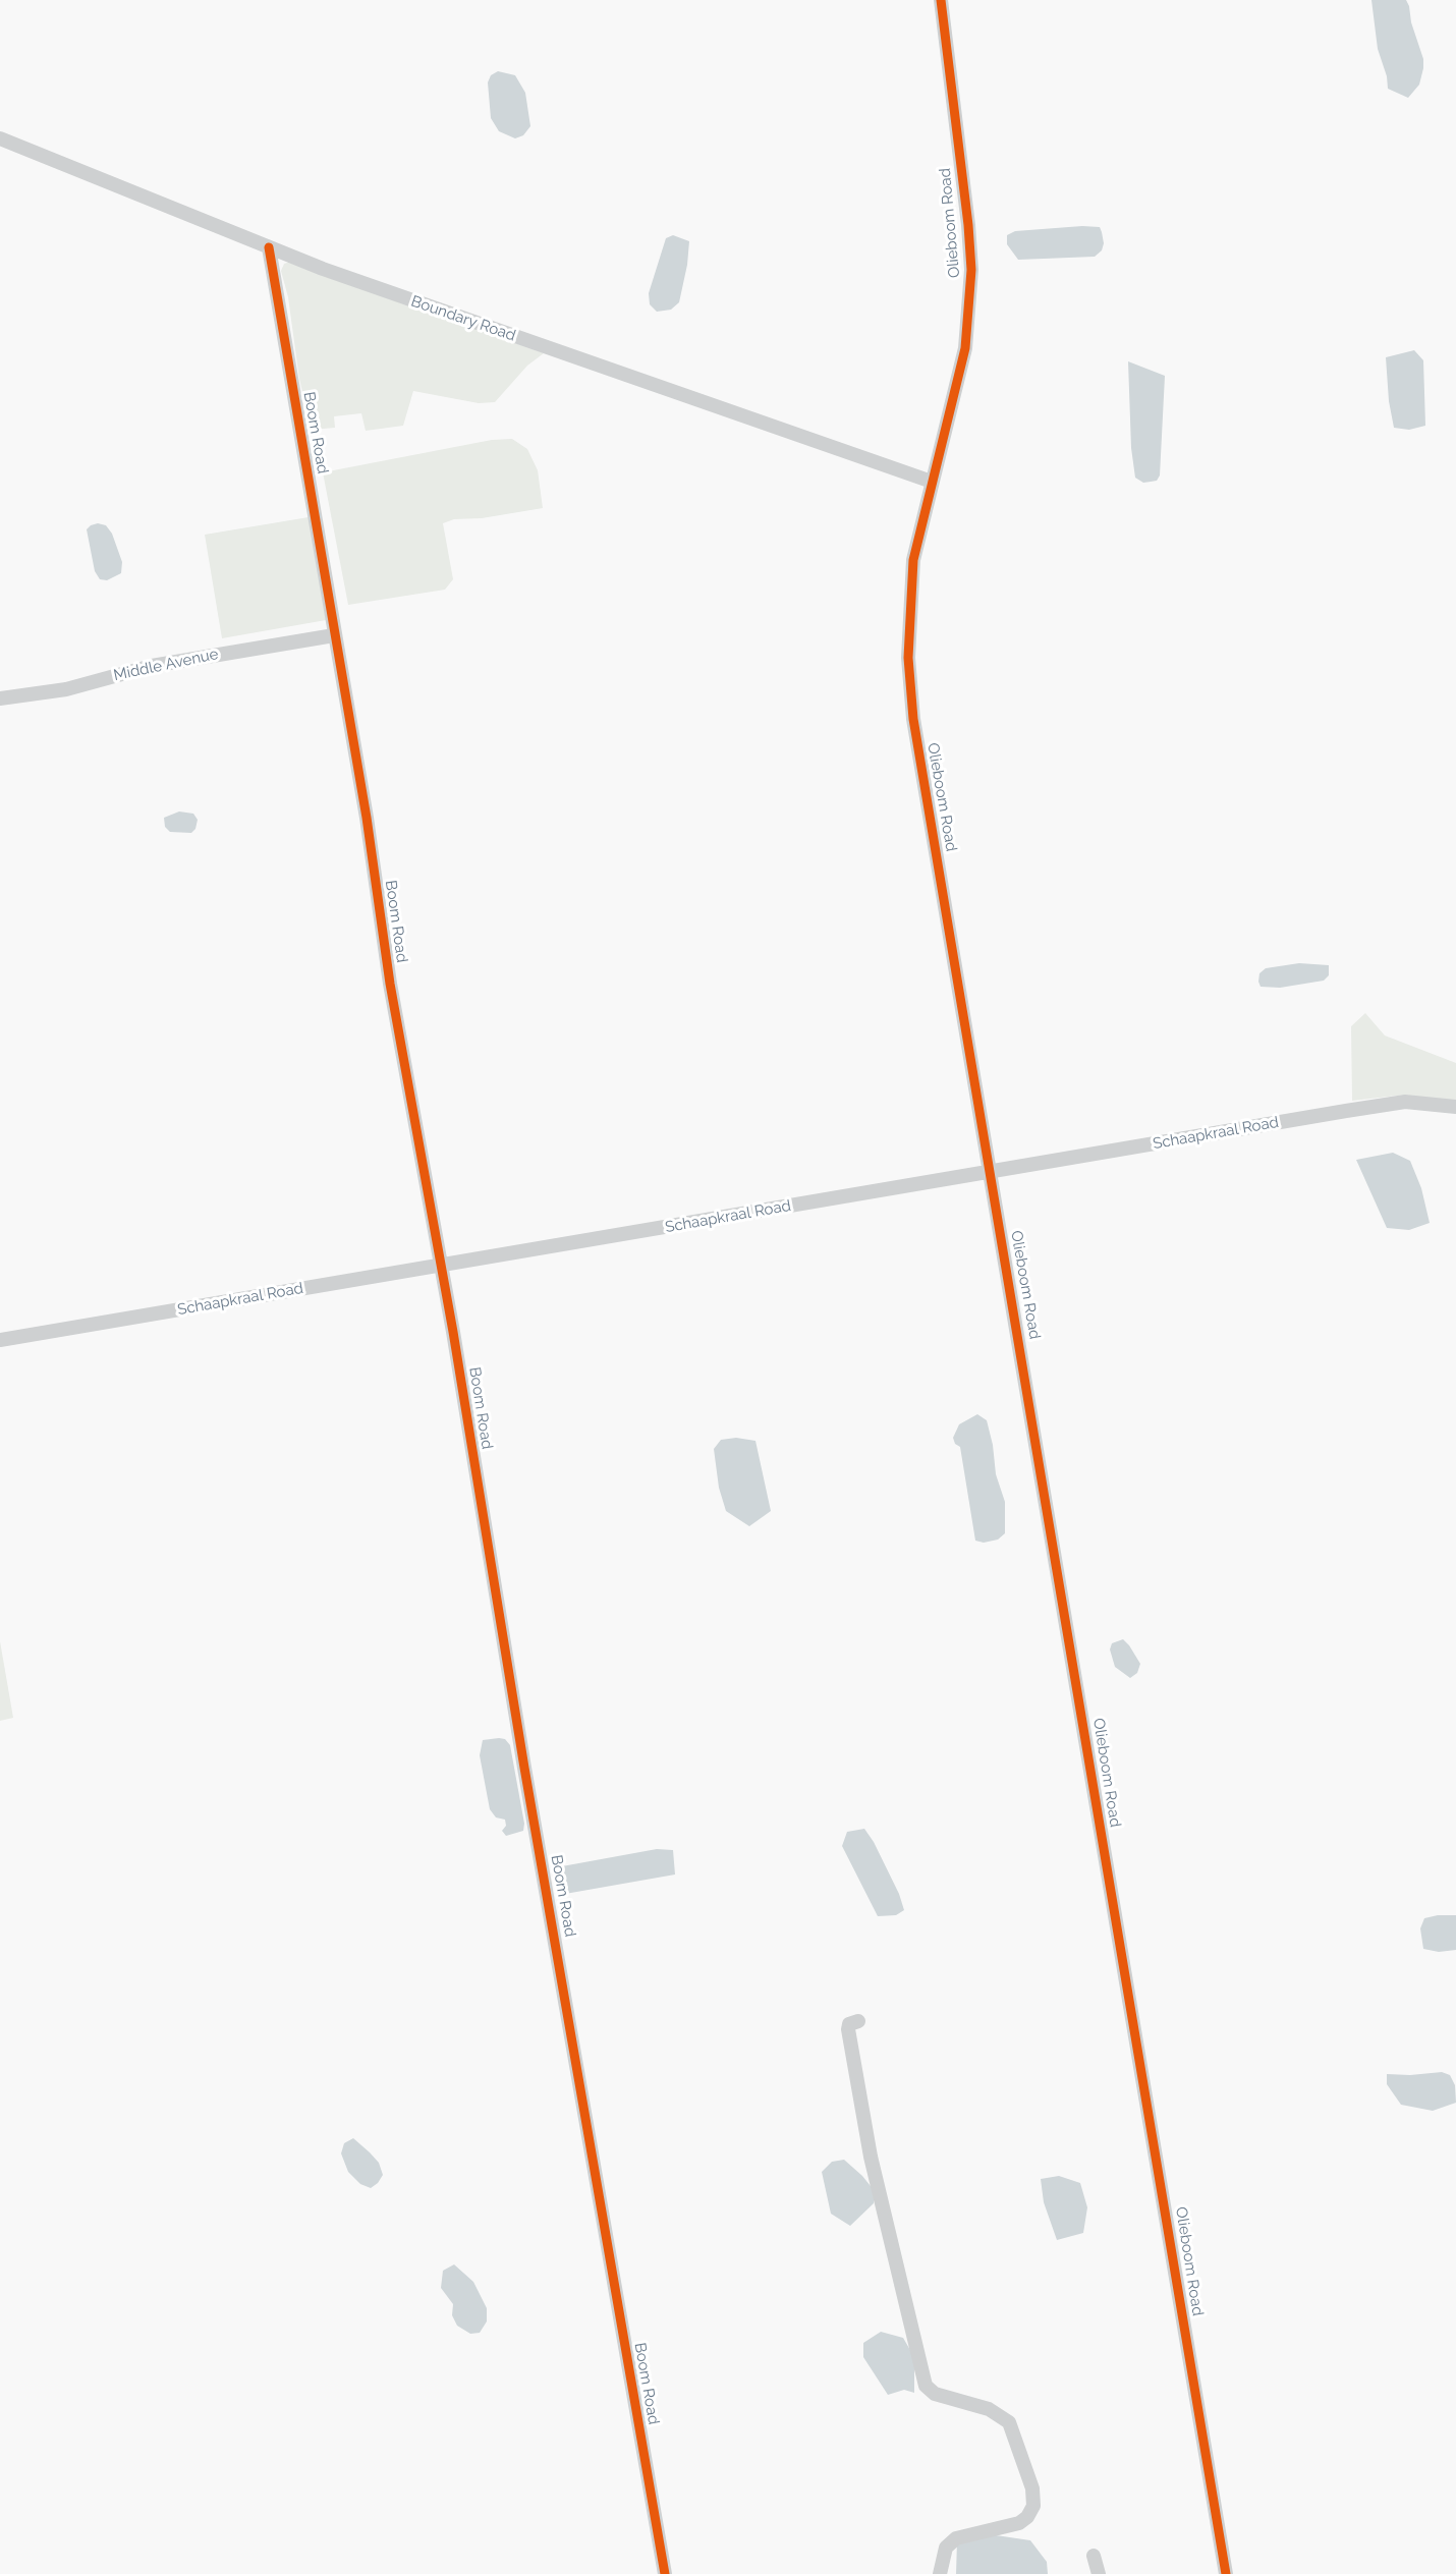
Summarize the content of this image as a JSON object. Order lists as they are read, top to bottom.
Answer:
{
  "streets": {
    "street": [
      "Olieboom Road",
      "Boundary Road",
      "Boom Road",
      "Middle Avenue",
      "Schaapkraal Road"
    ]
  },
  "crossings": [
    ["Olieboom Road", "Boundary Road"],
    ["Olieboom Road", "Schaapkraal Road"],
    ["Boundary Road", "Boom Road"],
    ["Boom Road", "Middle Avenue"],
    ["Boom Road", "Schaapkraal Road"]
  ]
}
